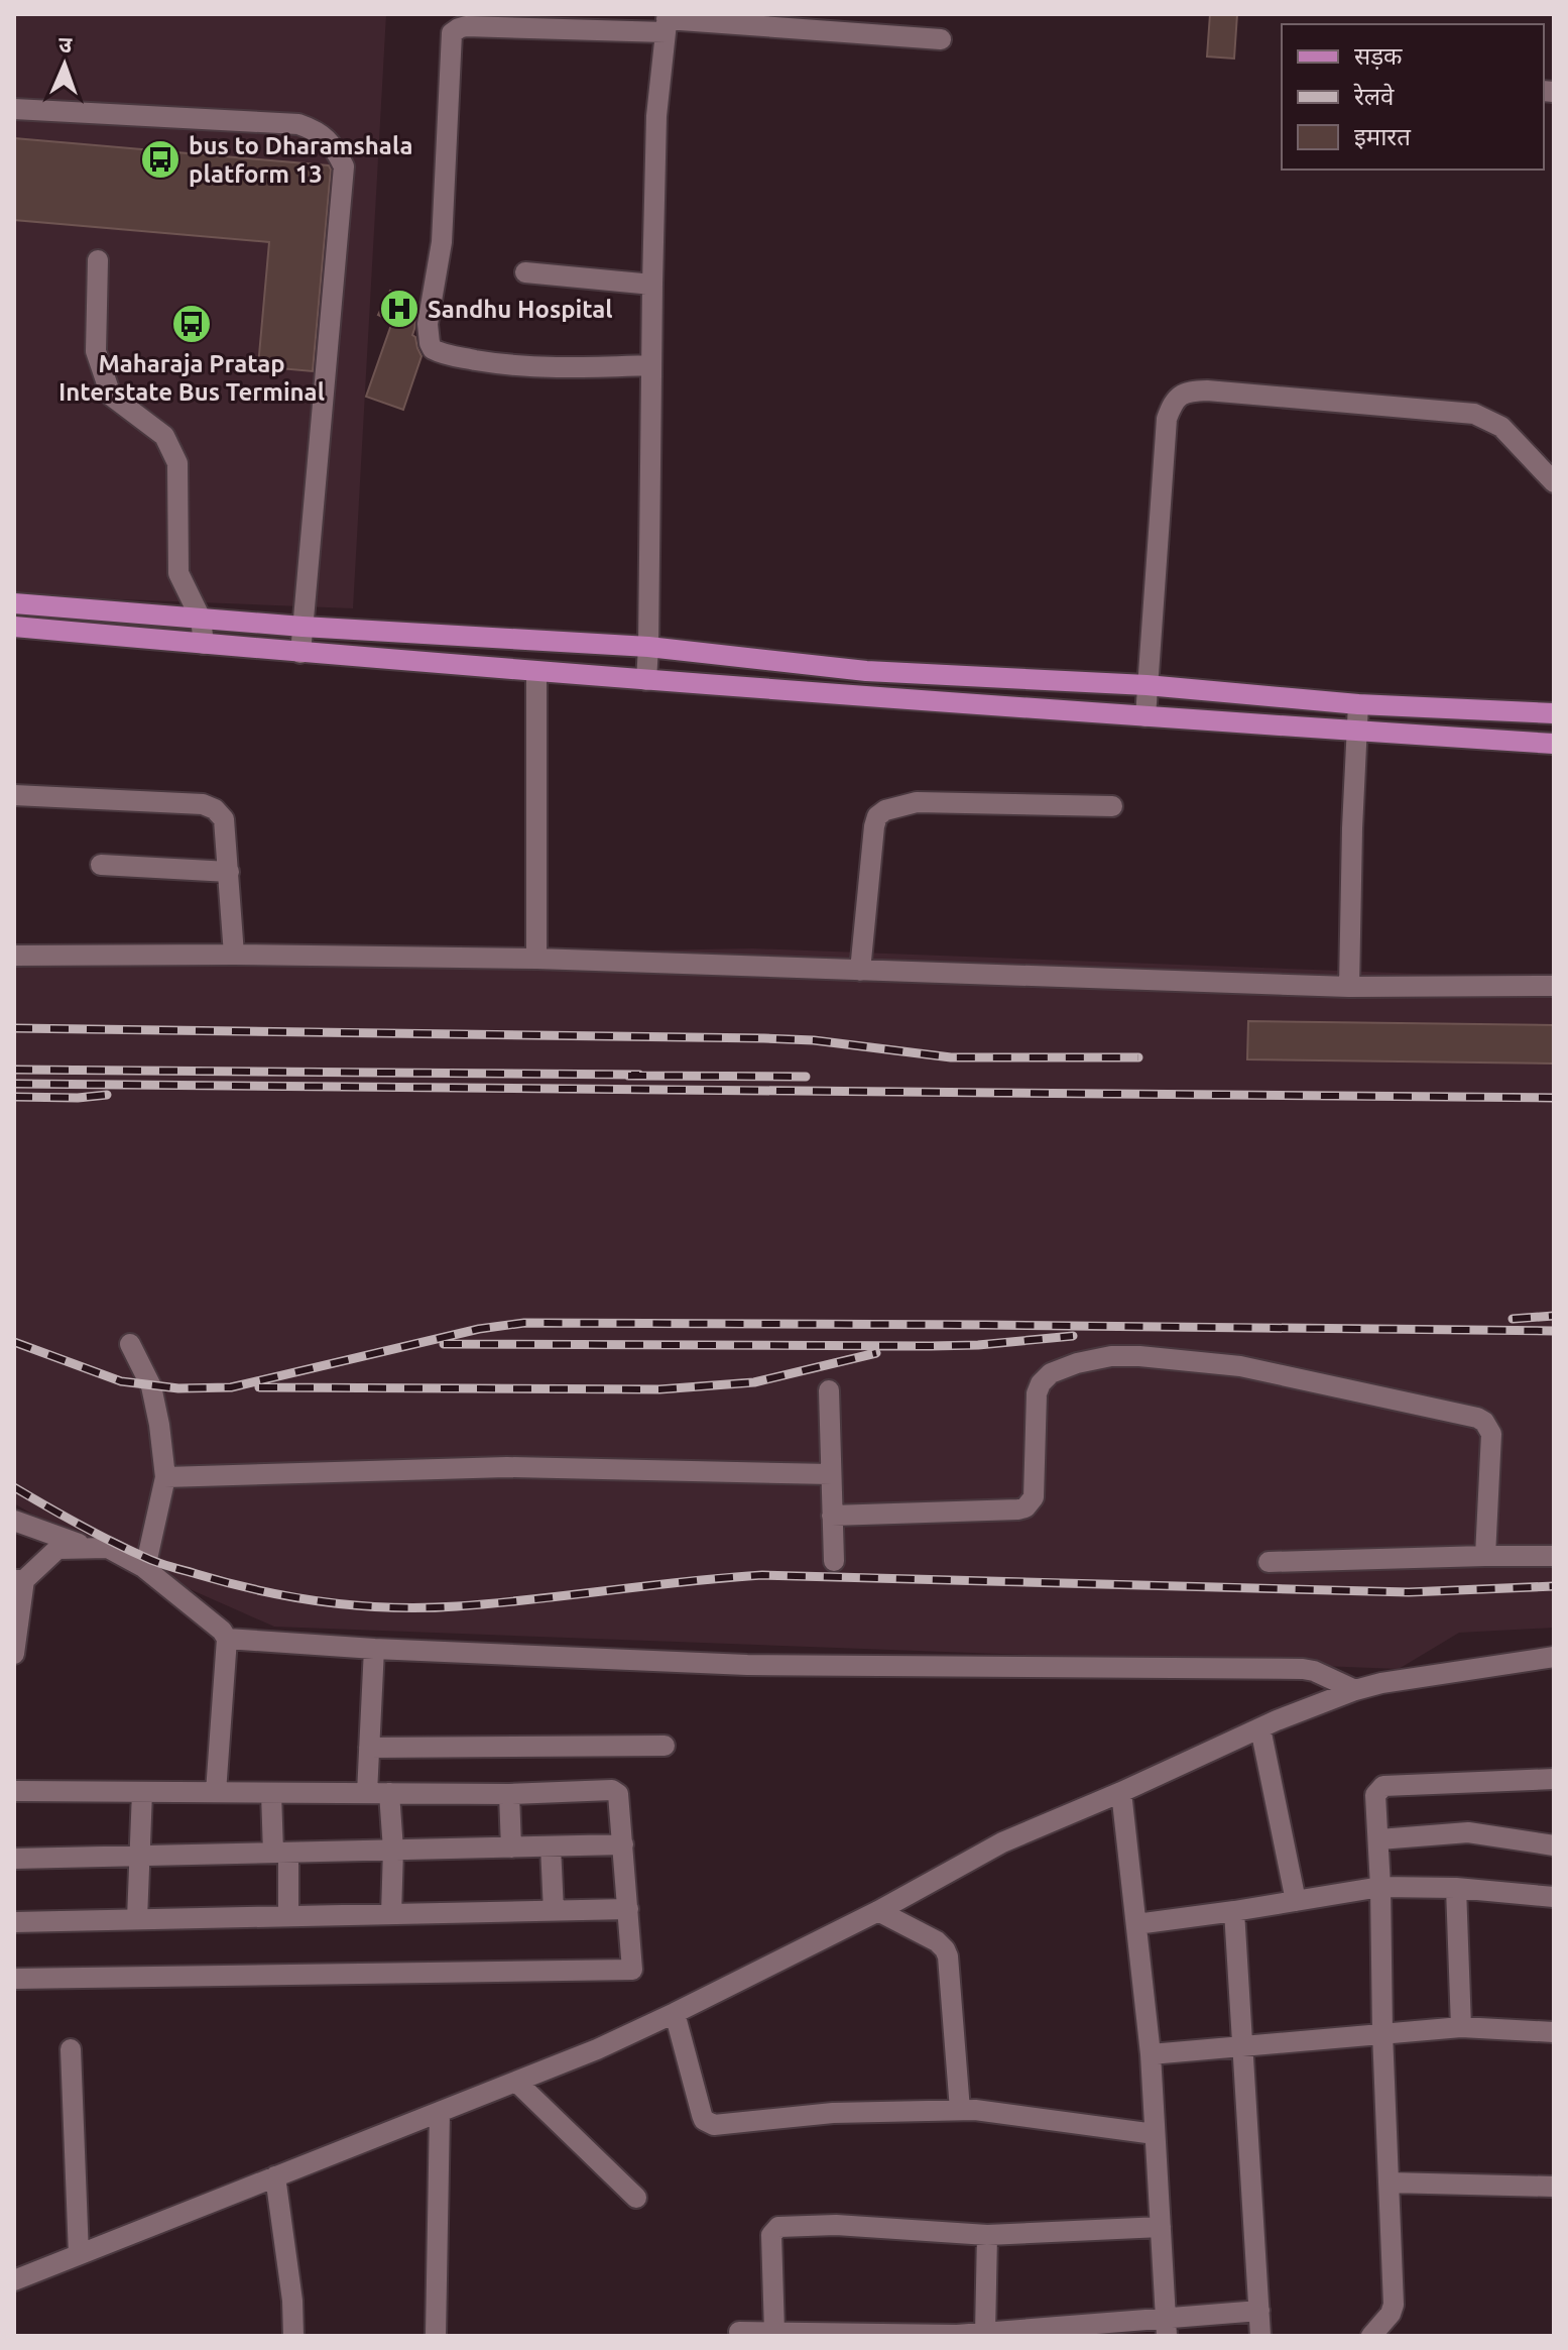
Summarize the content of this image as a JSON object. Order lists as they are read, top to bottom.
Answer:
{
  "places": {
    "bus stop": ["bus to Dharamshala platform 13", "Maharaja Pratap Interstate Bus Terminal"],
    "hospital": ["Sandhu Hospital"]
  },
  "legend": ["सड़क", "रेलवे", "इमारत"],
  "north": "top"
}
